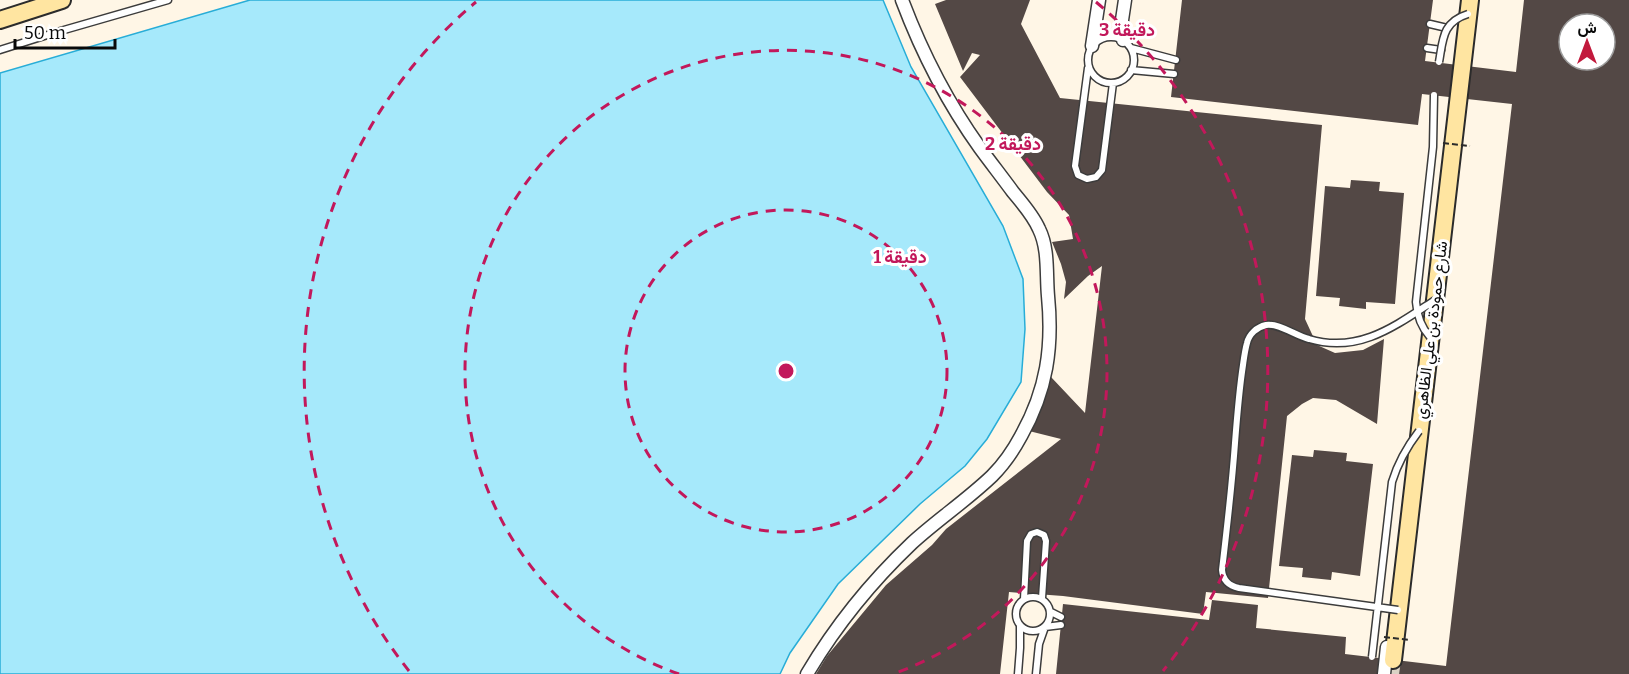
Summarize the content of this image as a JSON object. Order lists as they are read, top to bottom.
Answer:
{
  "streets": {
    "main road": ["شارع حمودة بن علي الظاهري"]
  },
  "scale_bar": "50 m",
  "north": "top",
  "rings": ["3 دقيقة", "2 دقيقة", "1 دقيقة"]
}
